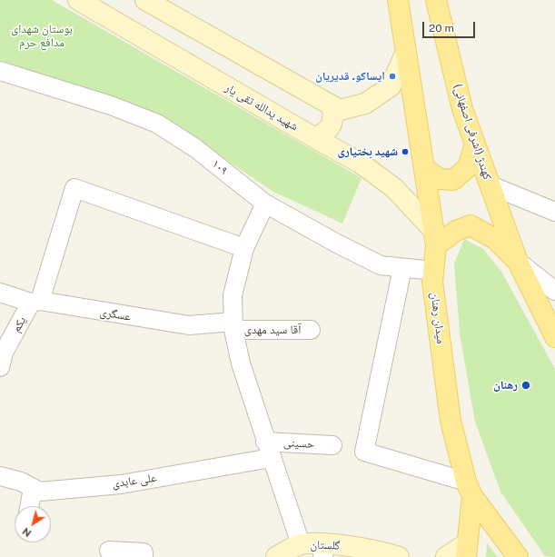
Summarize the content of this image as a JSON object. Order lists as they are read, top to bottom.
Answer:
{
  "streets": {
    "main road": ["کهندژ (اشرفی اصفهانی)", "میدان رهنان"],
    "street": [
      "شهید یدالله تقی یار",
      "۱۰۹",
      "عسگری",
      "یکم",
      "آقا سید مهدی",
      "حسینی",
      "علی عابدی",
      "گلستان"
    ]
  },
  "crossings": [
    ["شهید یدالله تقی یار", "میدان رهنان"],
    ["۱۰۹", "میدان رهنان"],
    ["عسگری", "یکم"],
    ["عسگری", "آقا سید مهدی"],
    ["حسینی", "علی عابدی"]
  ],
  "parks": ["بوستان شهدای مدافع حرم"],
  "places": ["ایساکو. قدیریان", "شهید بختیاری", "رهنان"],
  "scale_bar": "20 m",
  "north": "bottom left"
}
